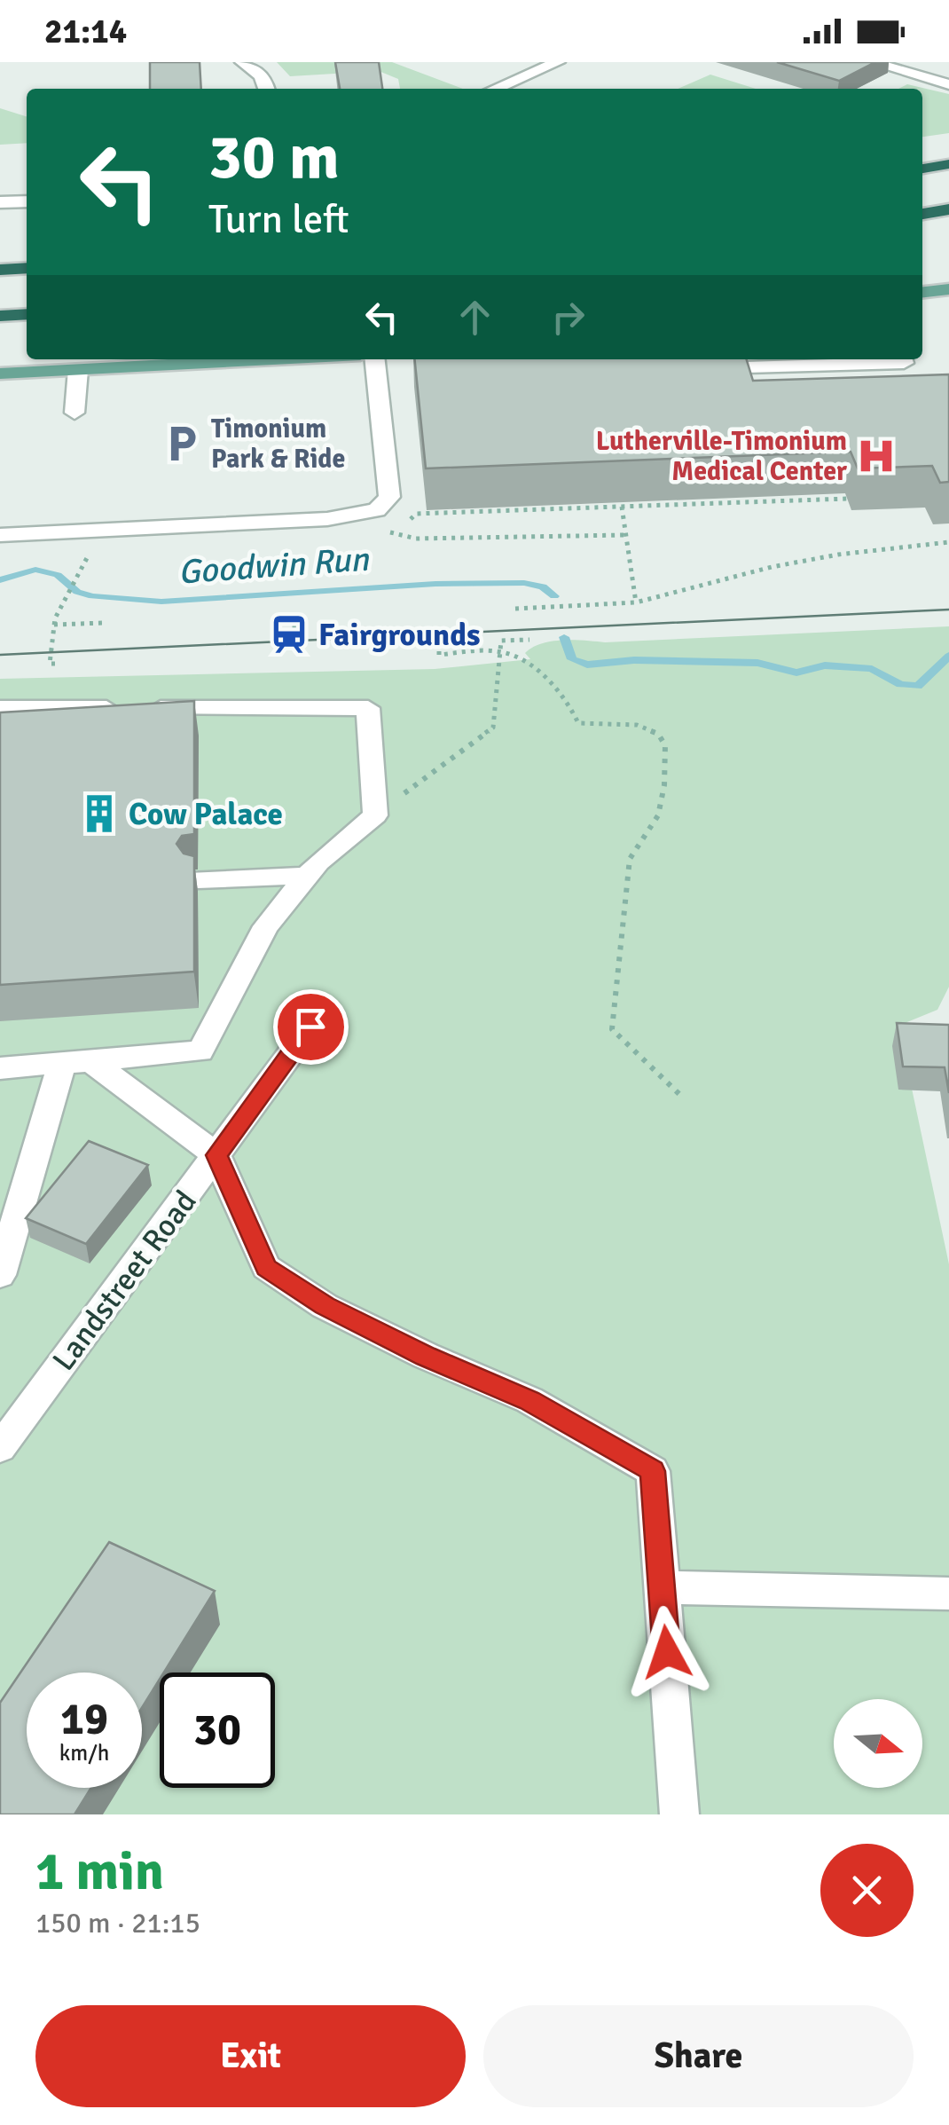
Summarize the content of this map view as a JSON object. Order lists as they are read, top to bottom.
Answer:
{
  "streets": {
    "street": ["Landstreet Road"]
  },
  "water": ["Goodwin Run"],
  "places": {
    "parking": ["Timonium Park & Ride"],
    "hospital": ["Lutherville-Timonium Medical Center"],
    "station": ["Fairgrounds"],
    "building": ["Cow Palace"]
  },
  "north": "right",
  "page": {
    "status": "21:14",
    "turn": ["30 m", "Turn left"],
    "speed": "19 km/h",
    "limit": "30",
    "heading": ["1 min", "150 m · 21:15"],
    "buttons": ["Exit", "Share"]
  }
}
